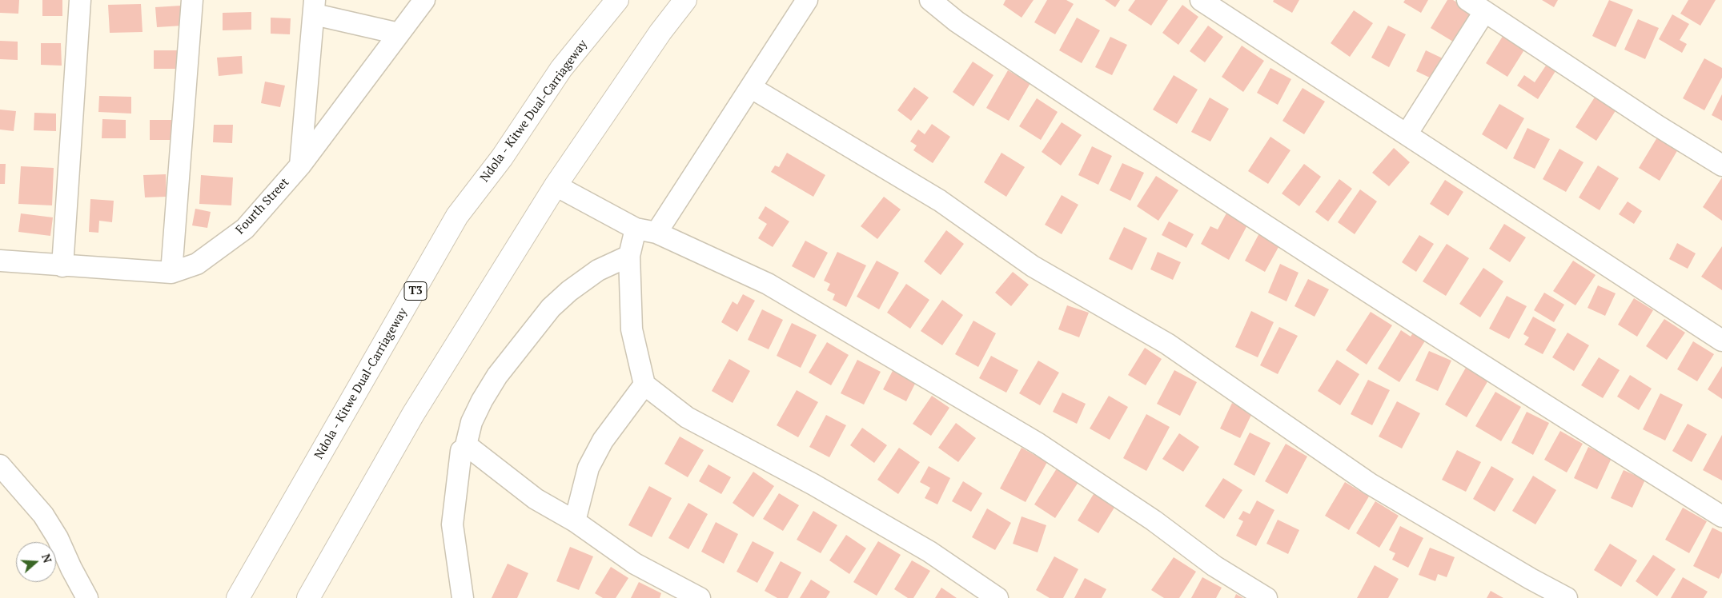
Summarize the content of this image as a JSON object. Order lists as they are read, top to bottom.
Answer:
{
  "streets": {
    "highway": ["Ndola - Kitwe Dual-Carriageway", "T3"],
    "street": ["Fourth Street"]
  },
  "north": "right"
}
